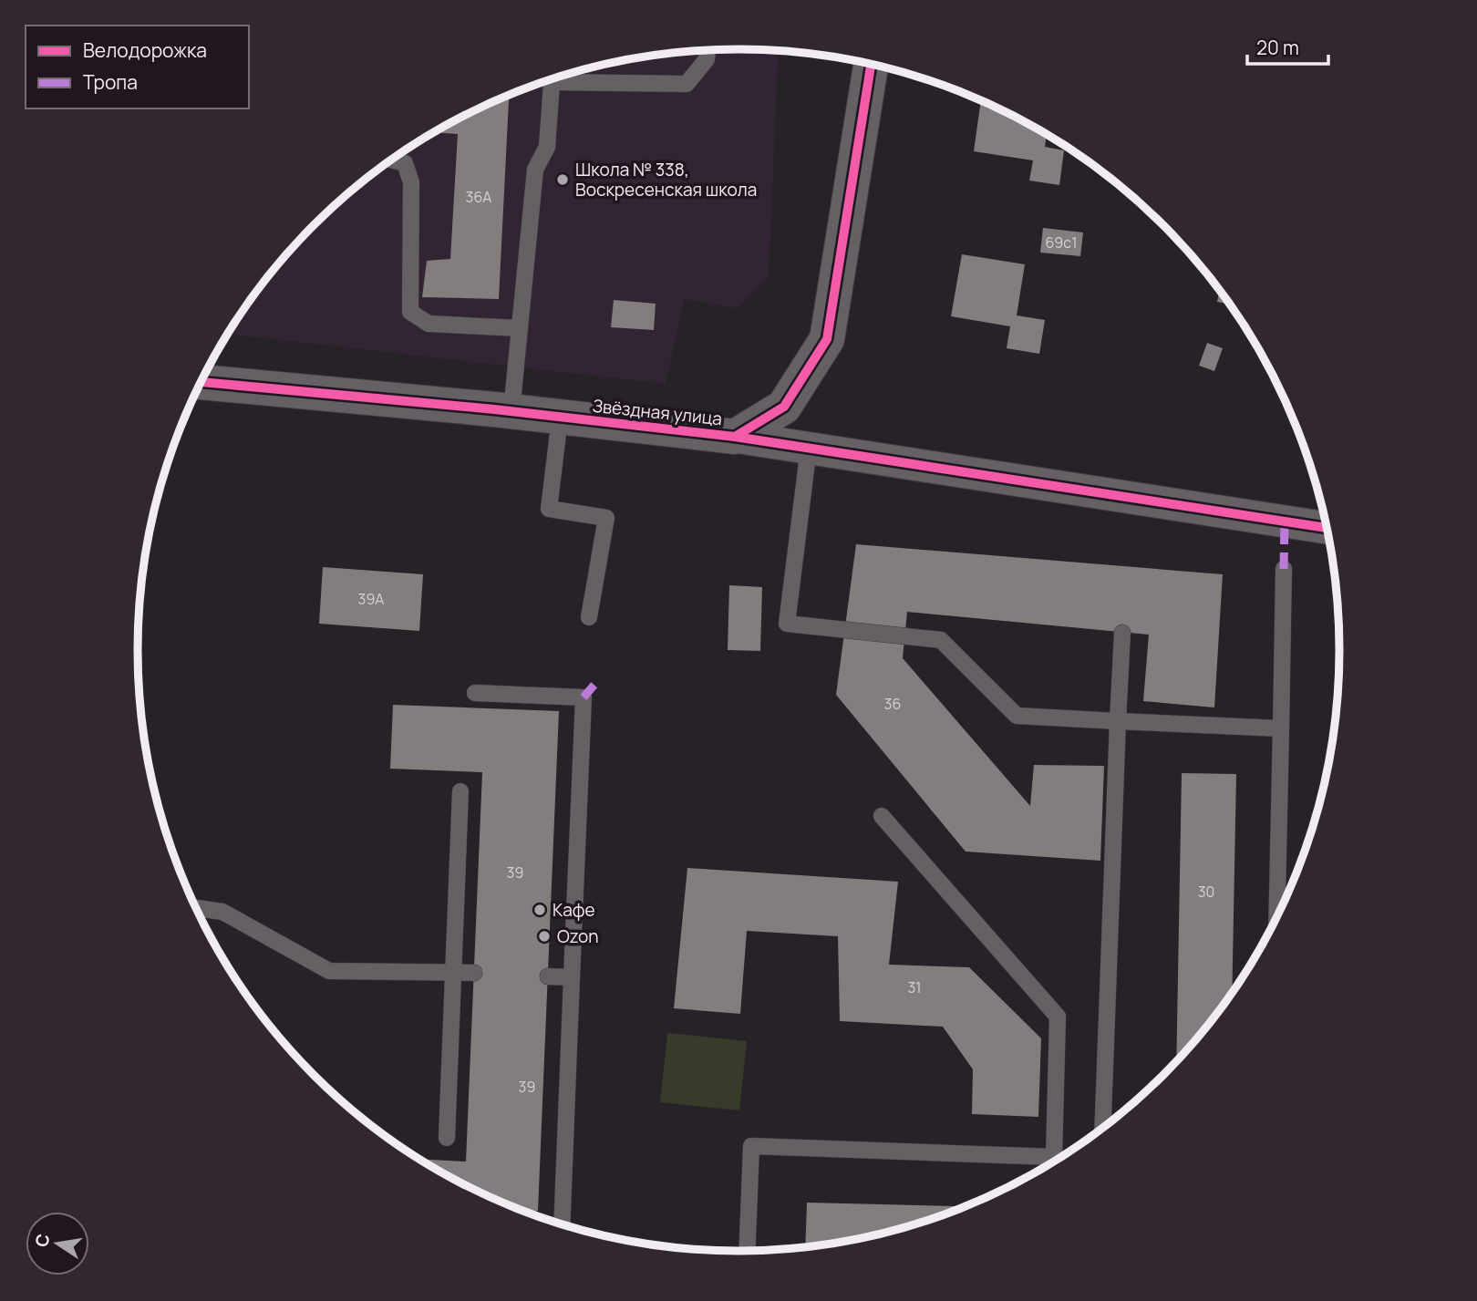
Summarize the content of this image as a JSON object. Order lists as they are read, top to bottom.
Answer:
{
  "streets": {
    "street": ["Звёздная улица"]
  },
  "places": ["Школа № 338, Воскресенская школа", "Кафе", "Ozon"],
  "house_numbers": [
    "36А",
    "69с1",
    "39А",
    "36",
    "39",
    "30",
    "31",
    "39"
  ],
  "legend": ["Велодорожка", "Тропа"],
  "scale_bar": "20 m",
  "north": "left"
}
